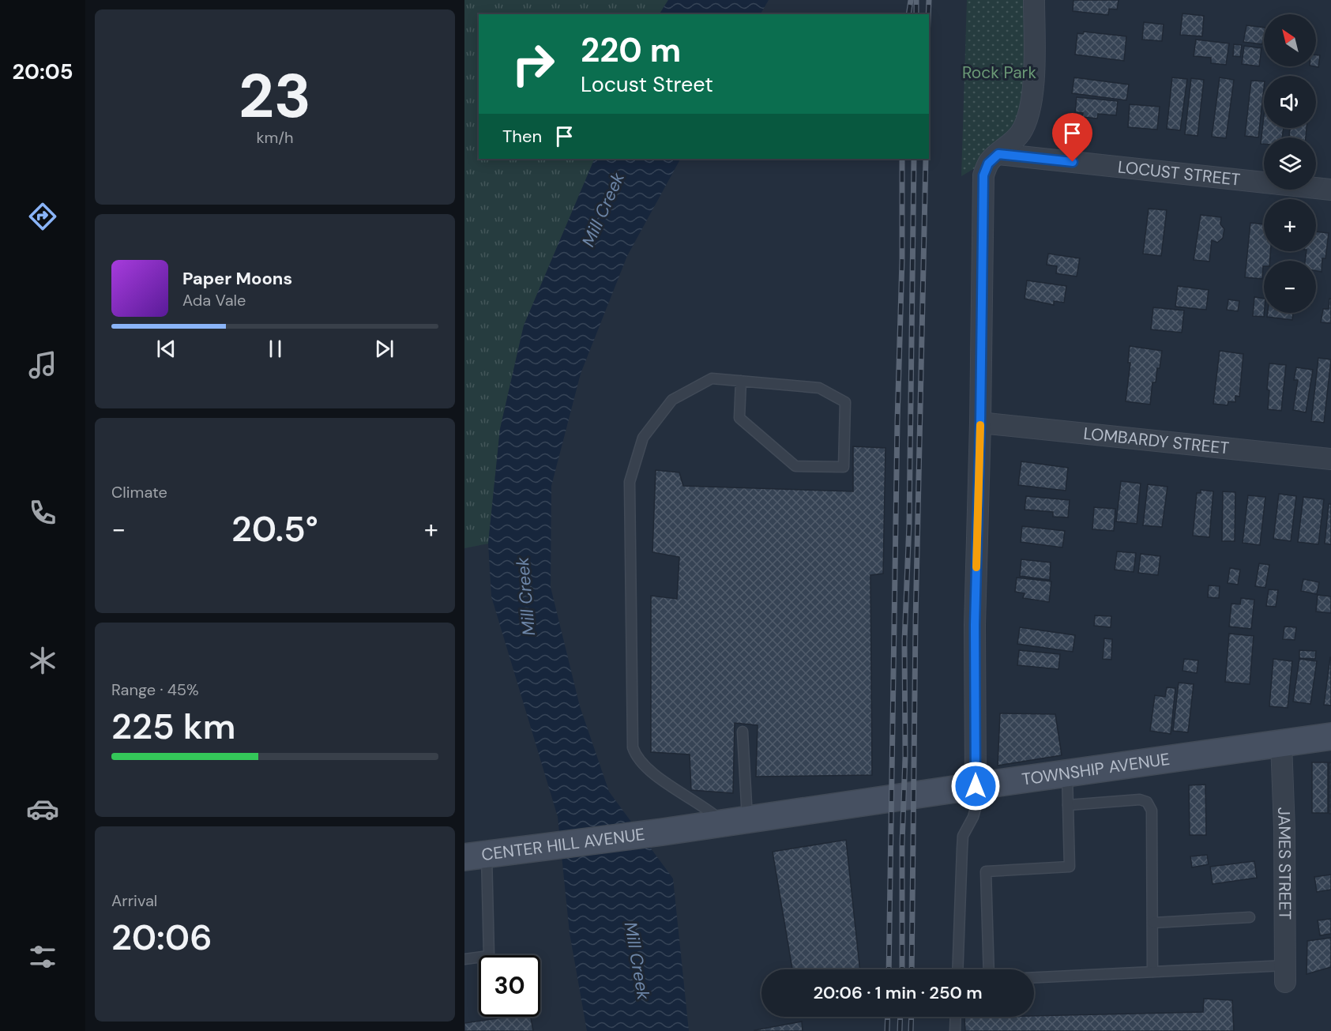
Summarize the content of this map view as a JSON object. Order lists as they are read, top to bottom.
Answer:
{
  "streets": {
    "main road": ["TOWNSHIP AVENUE", "CENTER HILL AVENUE"],
    "street": ["LOCUST STREET", "LOMBARDY STREET", "JAMES STREET"]
  },
  "crossings": [
    ["TOWNSHIP AVENUE", "CENTER HILL AVENUE"],
    ["TOWNSHIP AVENUE", "JAMES STREET"]
  ],
  "water": ["Mill Creek"],
  "parks": ["Rock Park"],
  "north": "top left",
  "page": {
    "tabs": "20:05",
    "tile": [
      ["23", "km/h"],
      "Climate",
      ["Range · 45%", "225 km"],
      ["Arrival", "20:06"]
    ],
    "map_buttons": ["+", "−"],
    "turn": ["220 m", "Locust Street"],
    "then": "Then",
    "song": ["Paper Moons", "Ada Vale"],
    "heat": ["−", "20.5°", "+"],
    "limit": "30",
    "trip": "20:06 · 1 min · 250 m"
  }
}
